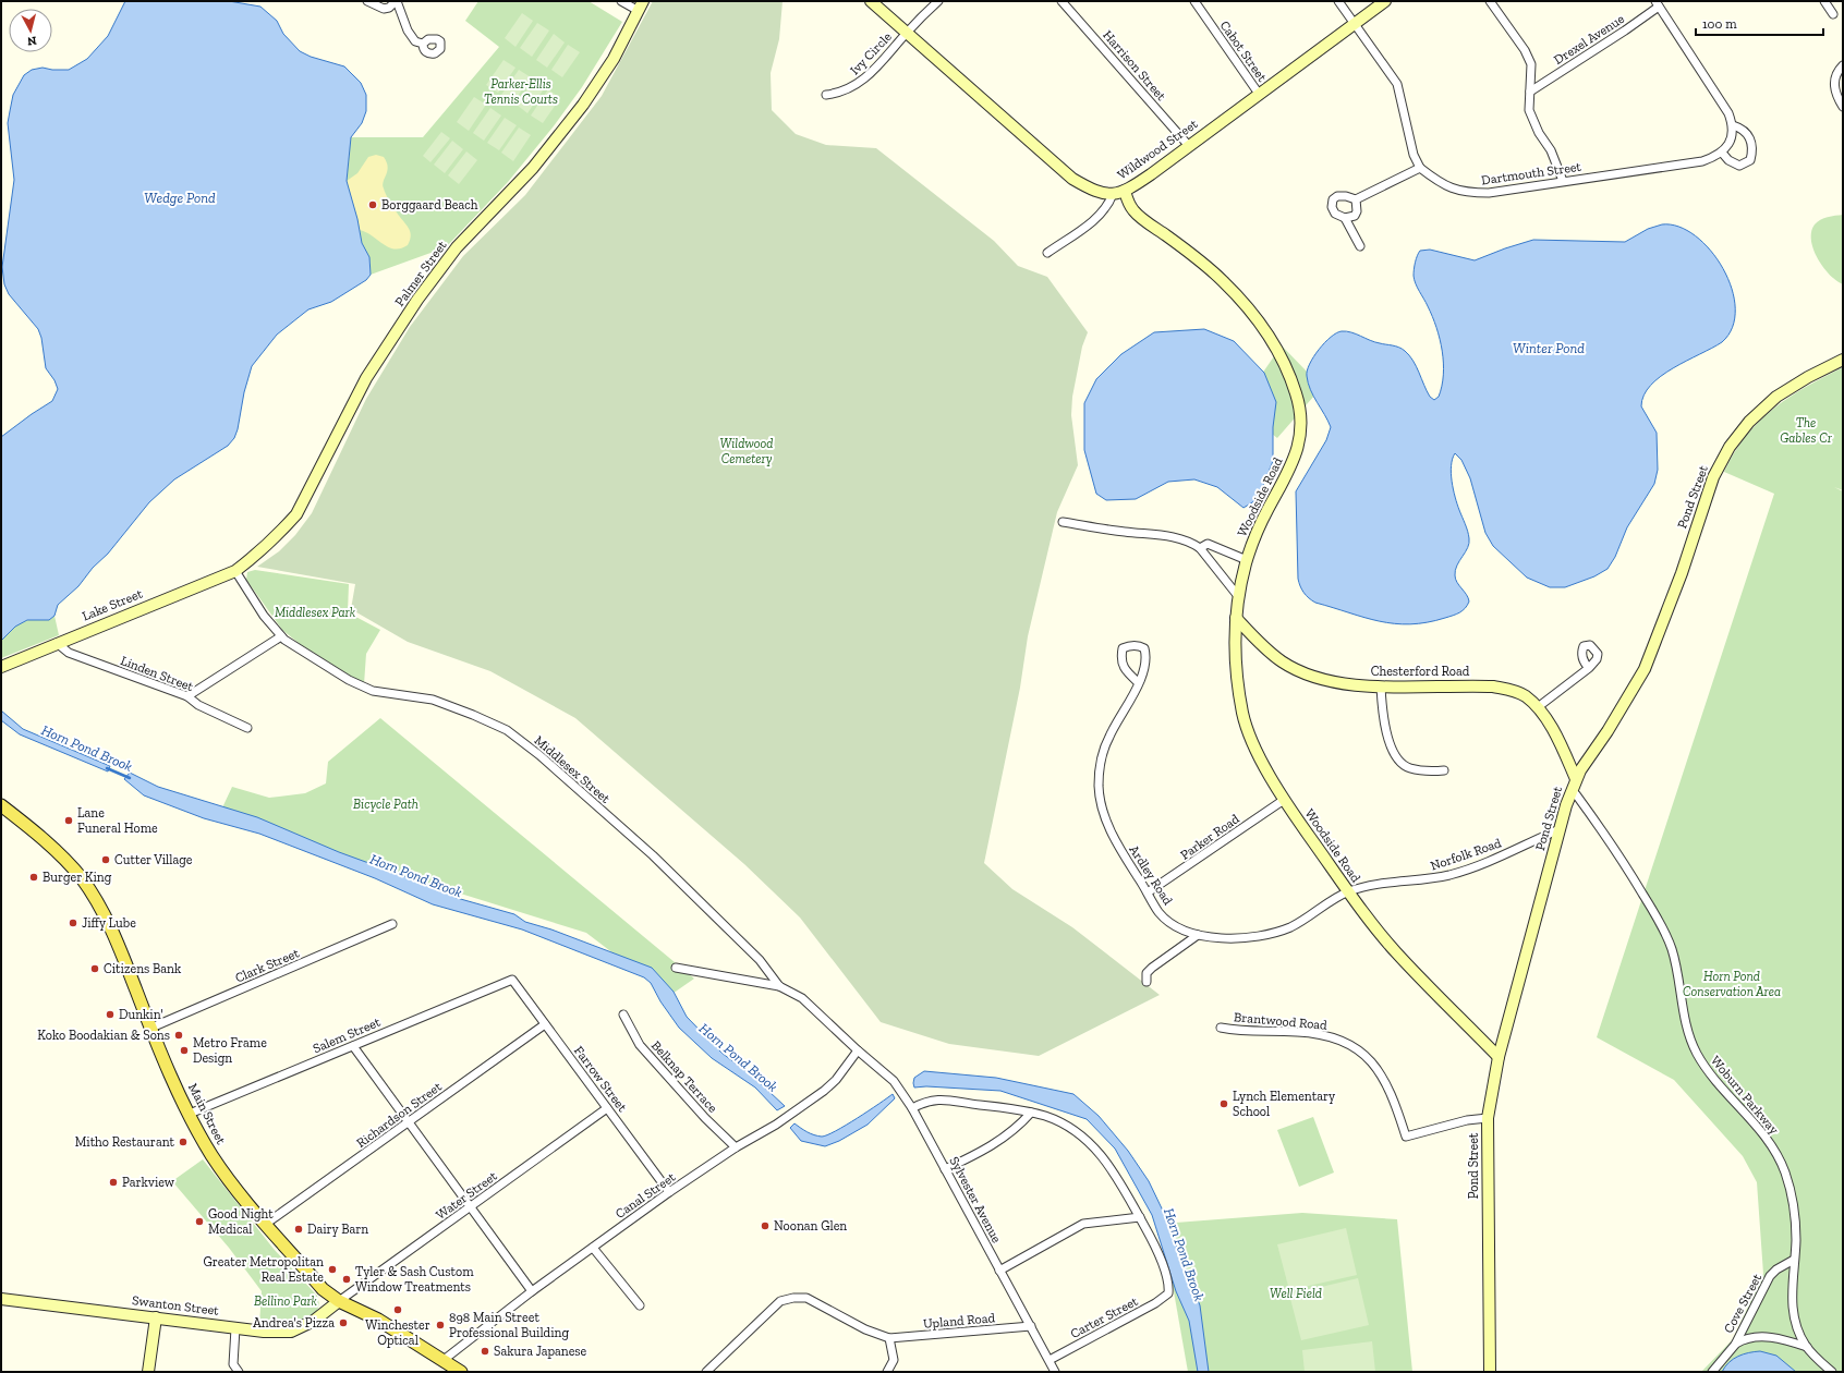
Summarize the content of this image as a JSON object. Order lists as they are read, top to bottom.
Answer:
{
  "streets": {
    "main road": ["Main Street"],
    "street": [
      "Drexel Avenue",
      "Cabot Street",
      "Ivy Circle",
      "Harrison Street",
      "Wildwood Street",
      "Dartmouth Street",
      "Palmer Street",
      "Woodside Road",
      "Pond Street",
      "Lake Street",
      "Chesterford Road",
      "Linden Street",
      "Middlesex Street",
      "Parker Road",
      "Norfolk Road",
      "Ardley Road",
      "Clark Street",
      "Brantwood Road",
      "Salem Street",
      "Belknap Terrace",
      "Farrow Street",
      "Woburn Parkway",
      "Richardson Street",
      "Water Street",
      "Canal Street",
      "Sylvester Avenue",
      "Cove Street",
      "Swanton Street",
      "Carter Street",
      "Upland Road"
    ]
  },
  "crossings": [
    ["Cabot Street", "Wildwood Street"],
    ["Ivy Circle", "Wildwood Street"],
    ["Harrison Street", "Wildwood Street"],
    ["Wildwood Street", "Woodside Road"],
    ["Palmer Street", "Lake Street"],
    ["Palmer Street", "Middlesex Street"],
    ["Woodside Road", "Pond Street"],
    ["Woodside Road", "Chesterford Road"],
    ["Woodside Road", "Parker Road"],
    ["Woodside Road", "Norfolk Road"],
    ["Woodside Road", "Ardley Road"],
    ["Pond Street", "Chesterford Road"],
    ["Pond Street", "Norfolk Road"],
    ["Pond Street", "Brantwood Road"],
    ["Lake Street", "Linden Street"],
    ["Lake Street", "Middlesex Street"],
    ["Middlesex Street", "Canal Street"],
    ["Middlesex Street", "Sylvester Avenue"],
    ["Parker Road", "Ardley Road"],
    ["Norfolk Road", "Ardley Road"],
    ["Clark Street", "Main Street"],
    ["Salem Street", "Farrow Street"],
    ["Salem Street", "Main Street"],
    ["Belknap Terrace", "Canal Street"],
    ["Farrow Street", "Richardson Street"],
    ["Farrow Street", "Water Street"],
    ["Farrow Street", "Canal Street"],
    ["Woburn Parkway", "Cove Street"],
    ["Main Street", "Richardson Street"],
    ["Main Street", "Water Street"],
    ["Main Street", "Canal Street"],
    ["Main Street", "Swanton Street"],
    ["Water Street", "Swanton Street"],
    ["Canal Street", "Sylvester Avenue"],
    ["Sylvester Avenue", "Carter Street"],
    ["Sylvester Avenue", "Upland Road"]
  ],
  "water": ["Wedge Pond", "Winter Pond", "Horn Pond Brook"],
  "parks": [
    "Parker-Ellis Tennis Courts",
    "The Gables Cr",
    "Wildwood Cemetery",
    "Middlesex Park",
    "Bicycle Path",
    "Horn Pond Conservation Area",
    "Well Field",
    "Bellino Park"
  ],
  "places": [
    "Borggaard Beach",
    "Lane Funeral Home",
    "Cutter Village",
    "Burger King",
    "Jiffy Lube",
    "Citizens Bank",
    "Dunkin'",
    "Koko Boodakian & Sons",
    "Metro Frame Design",
    "Lynch Elementary School",
    "Mitho Restaurant",
    "Parkview",
    "Good Night Medical",
    "Noonan Glen",
    "Dairy Barn",
    "Greater Metropolitan Real Estate",
    "Tyler & Sash Custom Window Treatments",
    "Winchester Optical",
    "Andrea's Pizza",
    "898 Main Street Professional Building",
    "Sakura Japanese"
  ],
  "scale_bar": "100 m",
  "north": "bottom"
}
